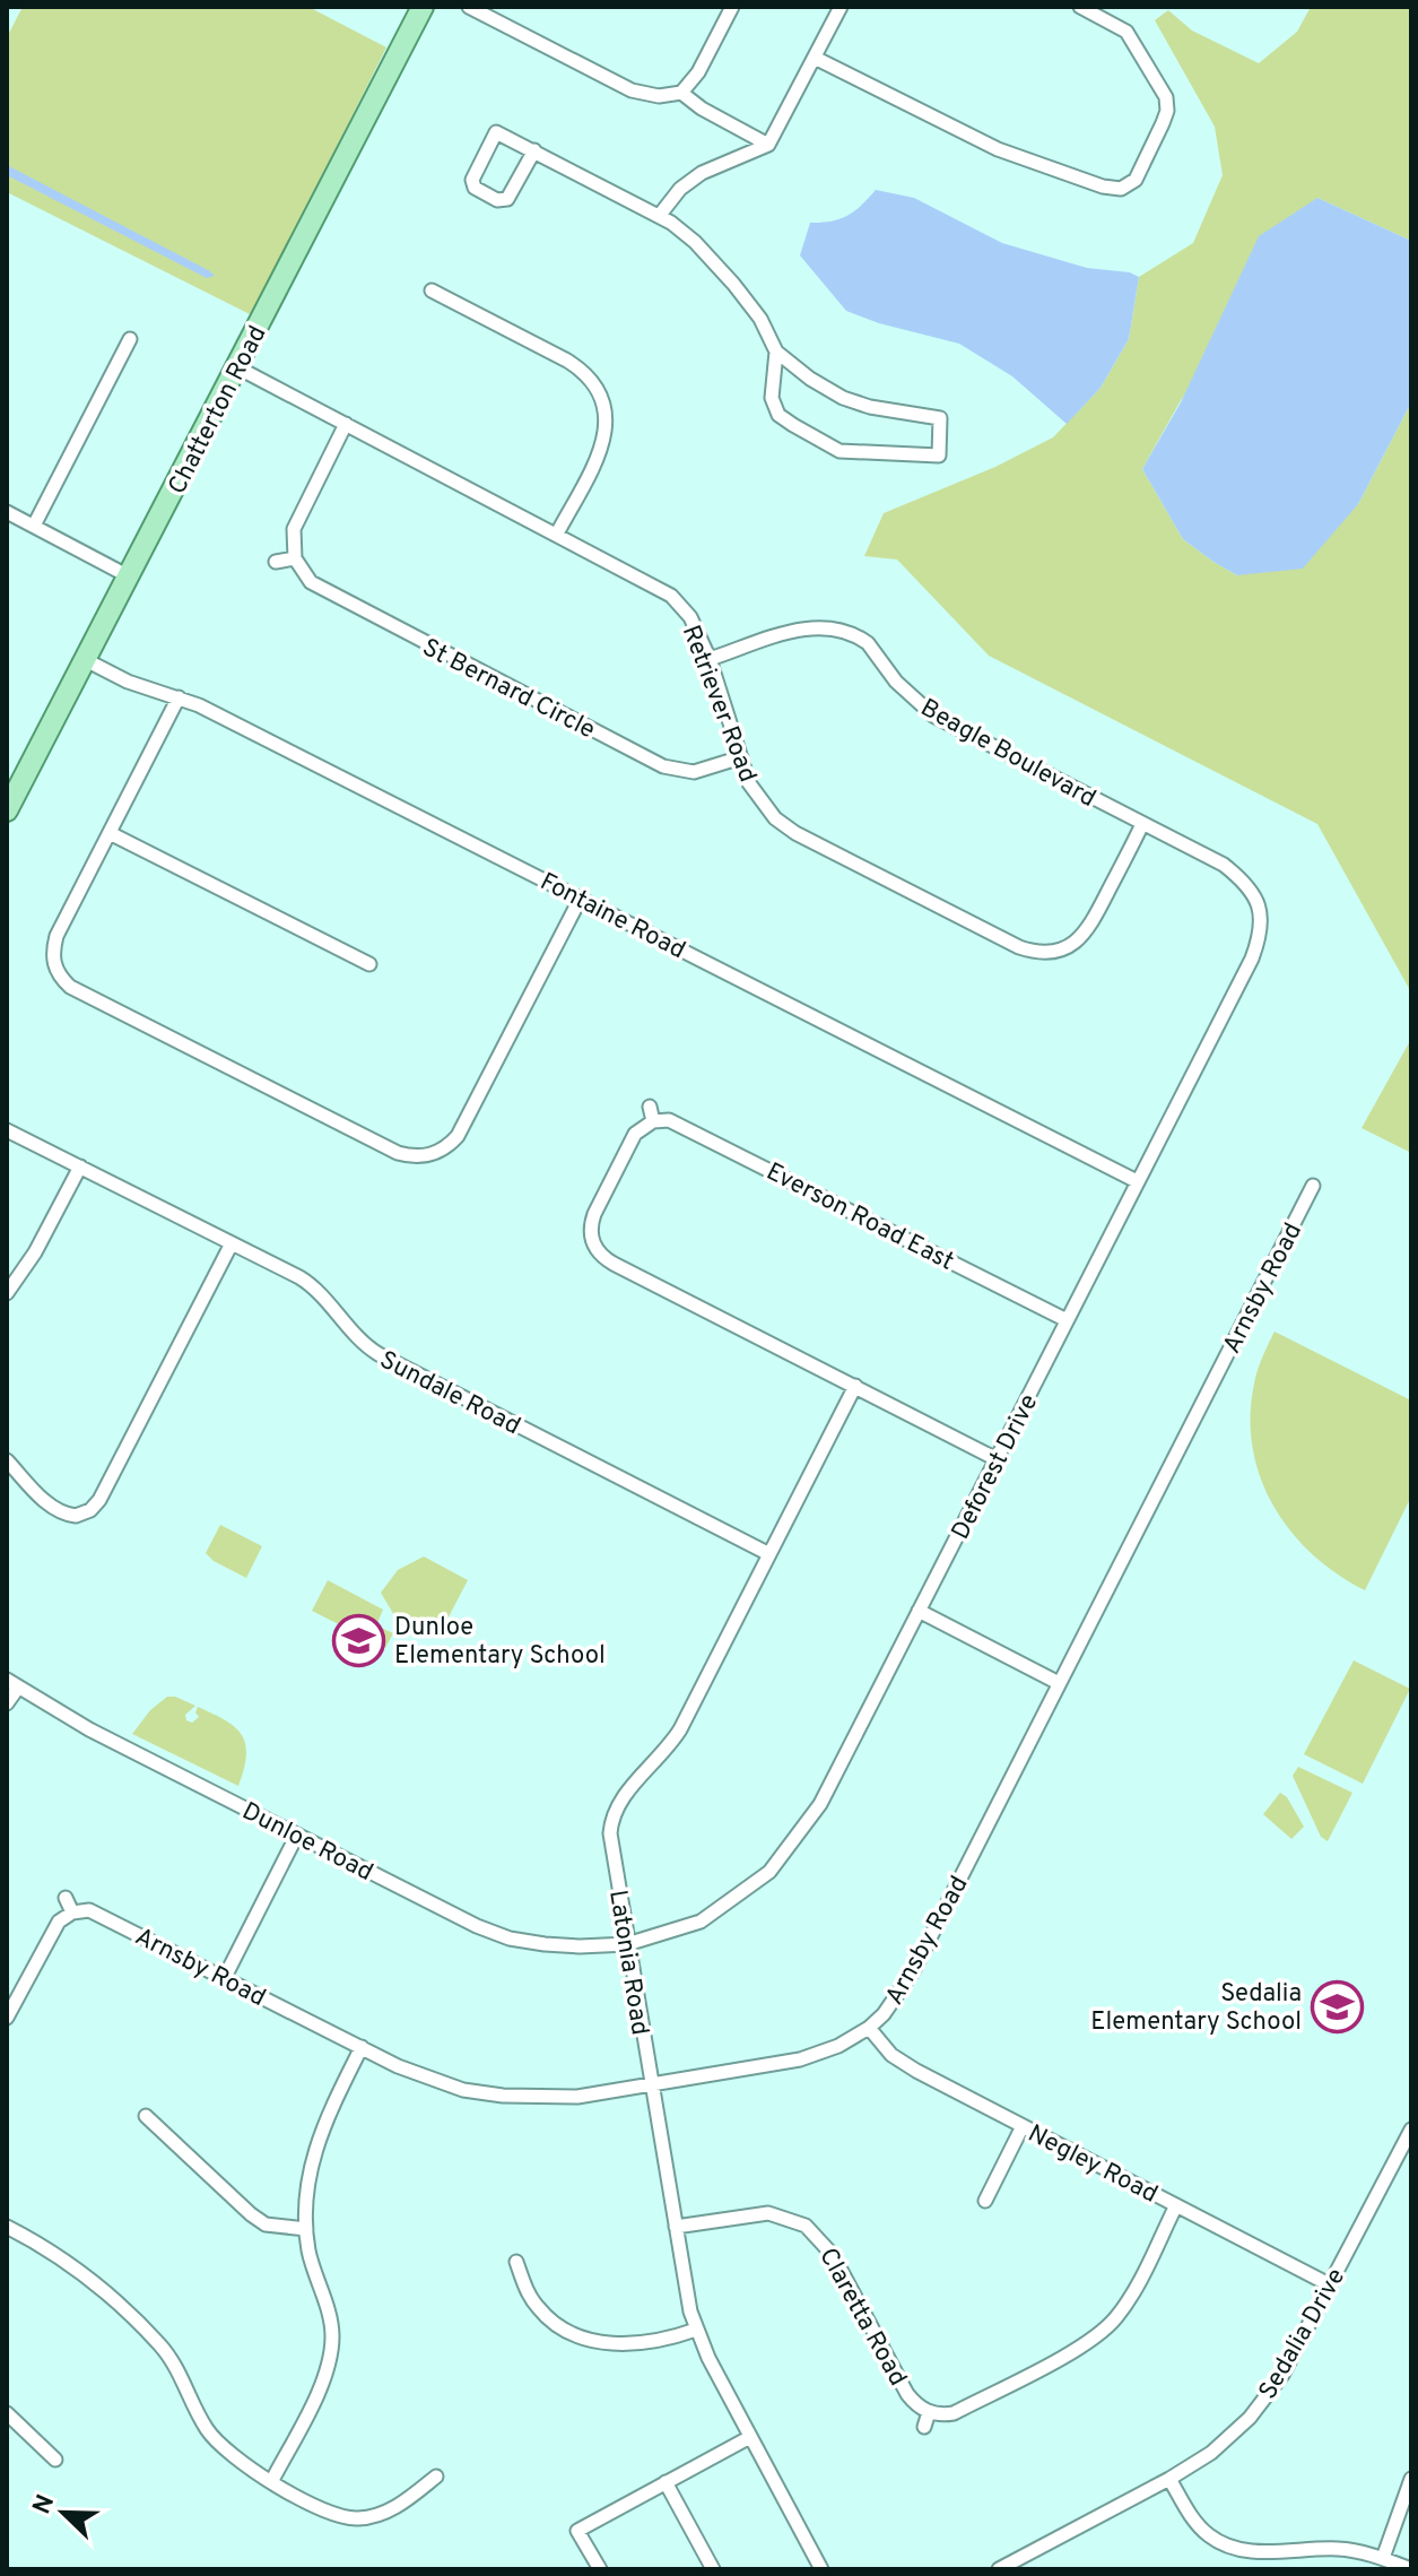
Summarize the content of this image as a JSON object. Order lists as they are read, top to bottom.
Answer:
{
  "streets": {
    "main road": ["Chatterton Road"],
    "street": [
      "St Bernard Circle",
      "Retriever Road",
      "Beagle Boulevard",
      "Fontaine Road",
      "Everson Road East",
      "Arnsby Road",
      "Sundale Road",
      "Deforest Drive",
      "Dunloe Road",
      "Latonia Road",
      "Negley Road",
      "Claretta Road",
      "Sedalia Drive"
    ]
  },
  "crossings": [
    ["Chatterton Road", "Retriever Road"],
    ["Chatterton Road", "Fontaine Road"],
    ["St Bernard Circle", "Retriever Road"],
    ["Retriever Road", "Beagle Boulevard"],
    ["Beagle Boulevard", "Deforest Drive"],
    ["Fontaine Road", "Deforest Drive"],
    ["Everson Road East", "Deforest Drive"],
    ["Arnsby Road", "Latonia Road"],
    ["Arnsby Road", "Negley Road"],
    ["Sundale Road", "Latonia Road"],
    ["Deforest Drive", "Dunloe Road"],
    ["Deforest Drive", "Latonia Road"],
    ["Dunloe Road", "Latonia Road"],
    ["Latonia Road", "Claretta Road"],
    ["Negley Road", "Sedalia Drive"]
  ],
  "places": {
    "school or university": ["Dunloe Elementary School", "Sedalia Elementary School"]
  },
  "north": "top left"
}
